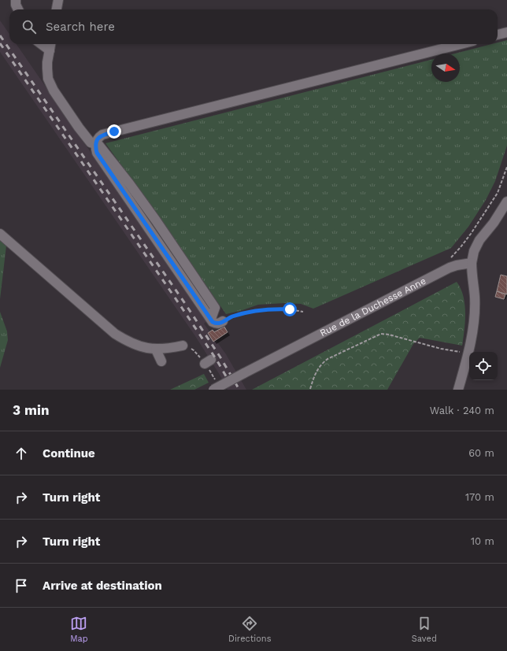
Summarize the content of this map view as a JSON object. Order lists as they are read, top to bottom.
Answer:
{
  "streets": {
    "street": ["Rue de la Duchesse Anne"]
  },
  "north": "right",
  "page": {
    "search": "Search here",
    "heading": ["3 min", "Walk · 240 m"],
    "list": [
      ["Continue", "60 m"],
      ["Turn right", "170 m"],
      ["Turn right", "10 m"],
      "Arrive at destination"
    ],
    "nav": ["Map", "Directions", "Saved"]
  }
}
